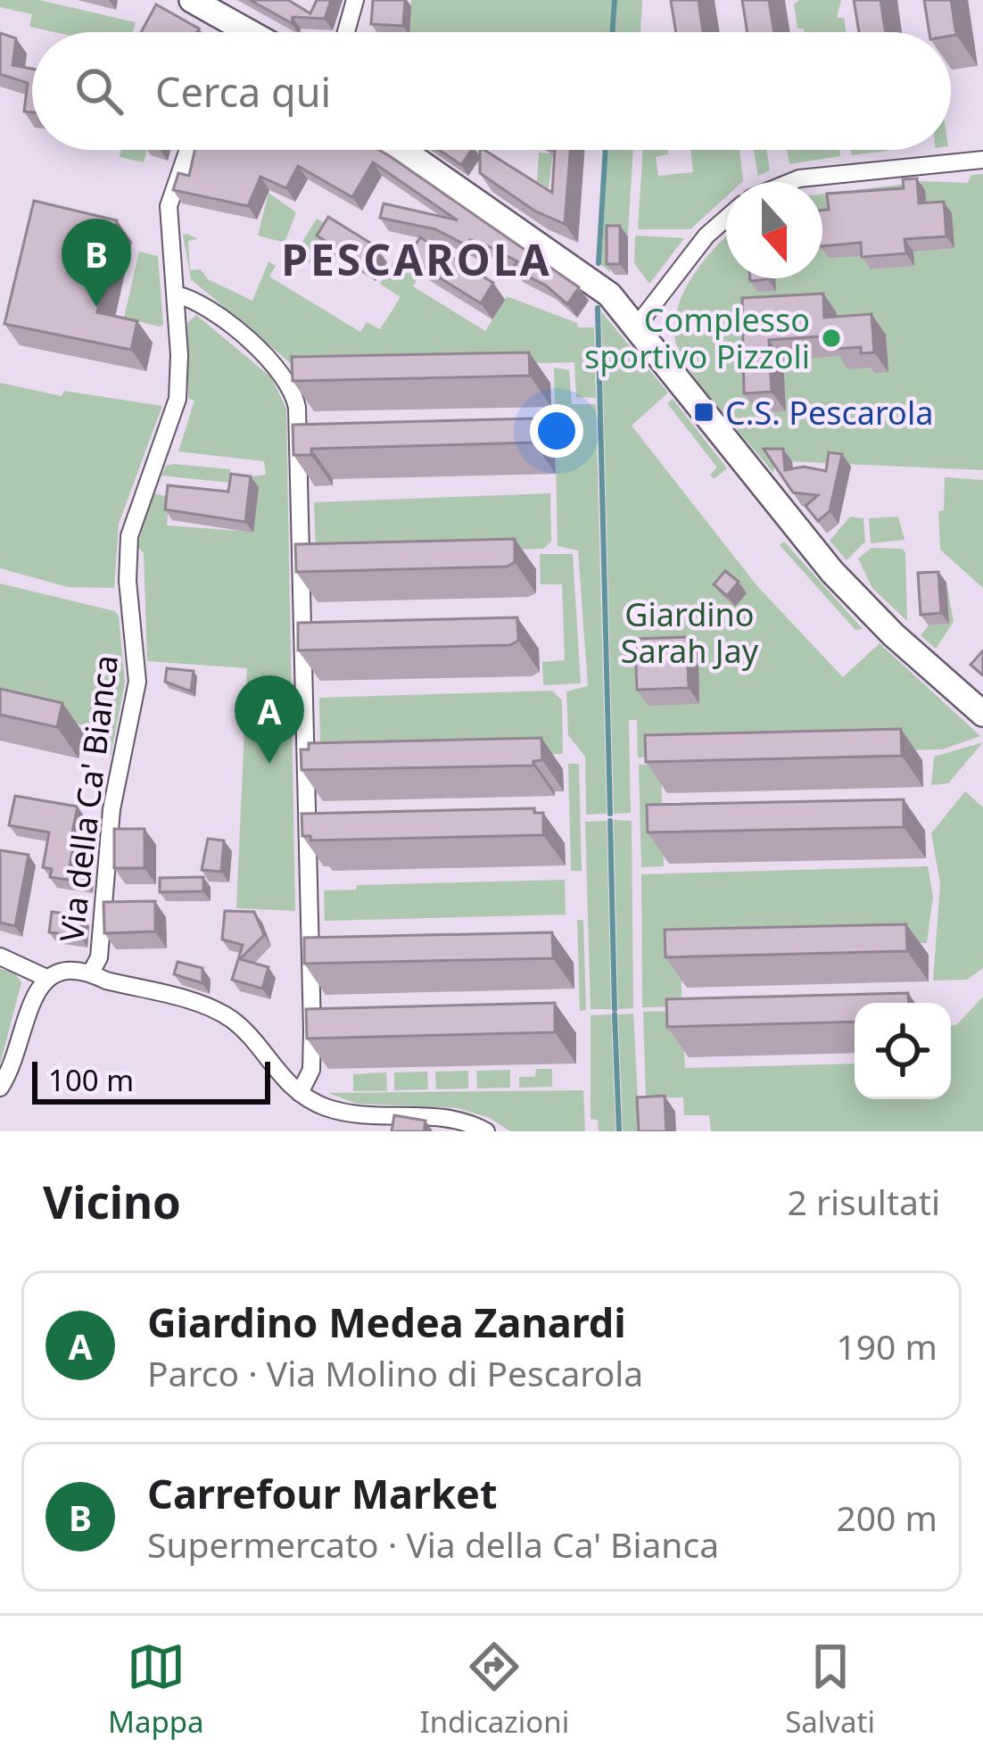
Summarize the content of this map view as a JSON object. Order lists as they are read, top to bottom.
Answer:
{
  "streets": {
    "street": ["Via della Ca' Bianca"]
  },
  "districts": ["PESCAROLA"],
  "parks": ["Giardino Sarah Jay"],
  "places": {
    "other": ["Complesso sportivo Pizzoli"],
    "transit": ["C.S. Pescarola"]
  },
  "scale_bar": "100 m",
  "north": "bottom",
  "page": {
    "search": "Cerca qui",
    "pins": ["B", "A"],
    "scale": "100 m",
    "heading": ["Vicino", "2 risultati"],
    "list": [
      {
        "mark": "A",
        "name": "Giardino Medea Zanardi",
        "note": "Parco · Via Molino di Pescarola",
        "value": "190 m"
      },
      {
        "mark": "B",
        "name": "Carrefour Market",
        "note": "Supermercato · Via della Ca' Bianca",
        "value": "200 m"
      }
    ],
    "nav": ["Mappa", "Indicazioni", "Salvati"]
  }
}
